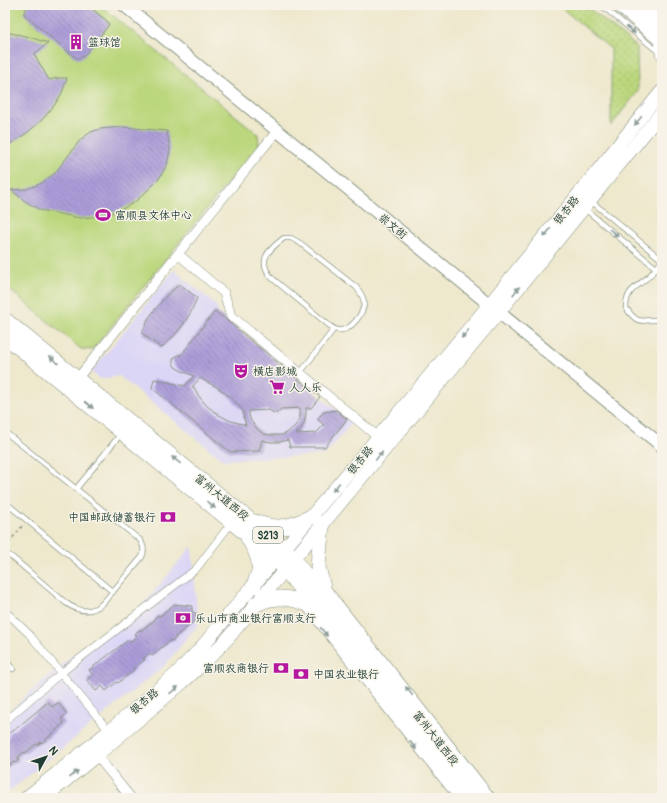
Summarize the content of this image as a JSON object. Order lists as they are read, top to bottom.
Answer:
{
  "streets": {
    "main road": ["银杏路", "富州大道西段", "S213"],
    "street": ["崇文街"]
  },
  "crossings": [
    ["银杏路", "崇文街"],
    ["银杏路", "富州大道西段"]
  ],
  "places": {
    "building": ["篮球馆"],
    "sports": ["富顺县文体中心"],
    "theatre": ["横店影城"],
    "supermarket": ["人人乐"],
    "bank": [
      "中国邮政储蓄银行",
      "乐山市商业银行富顺支行",
      "富顺农商银行",
      "中国农业银行"
    ]
  },
  "north": "top right"
}
